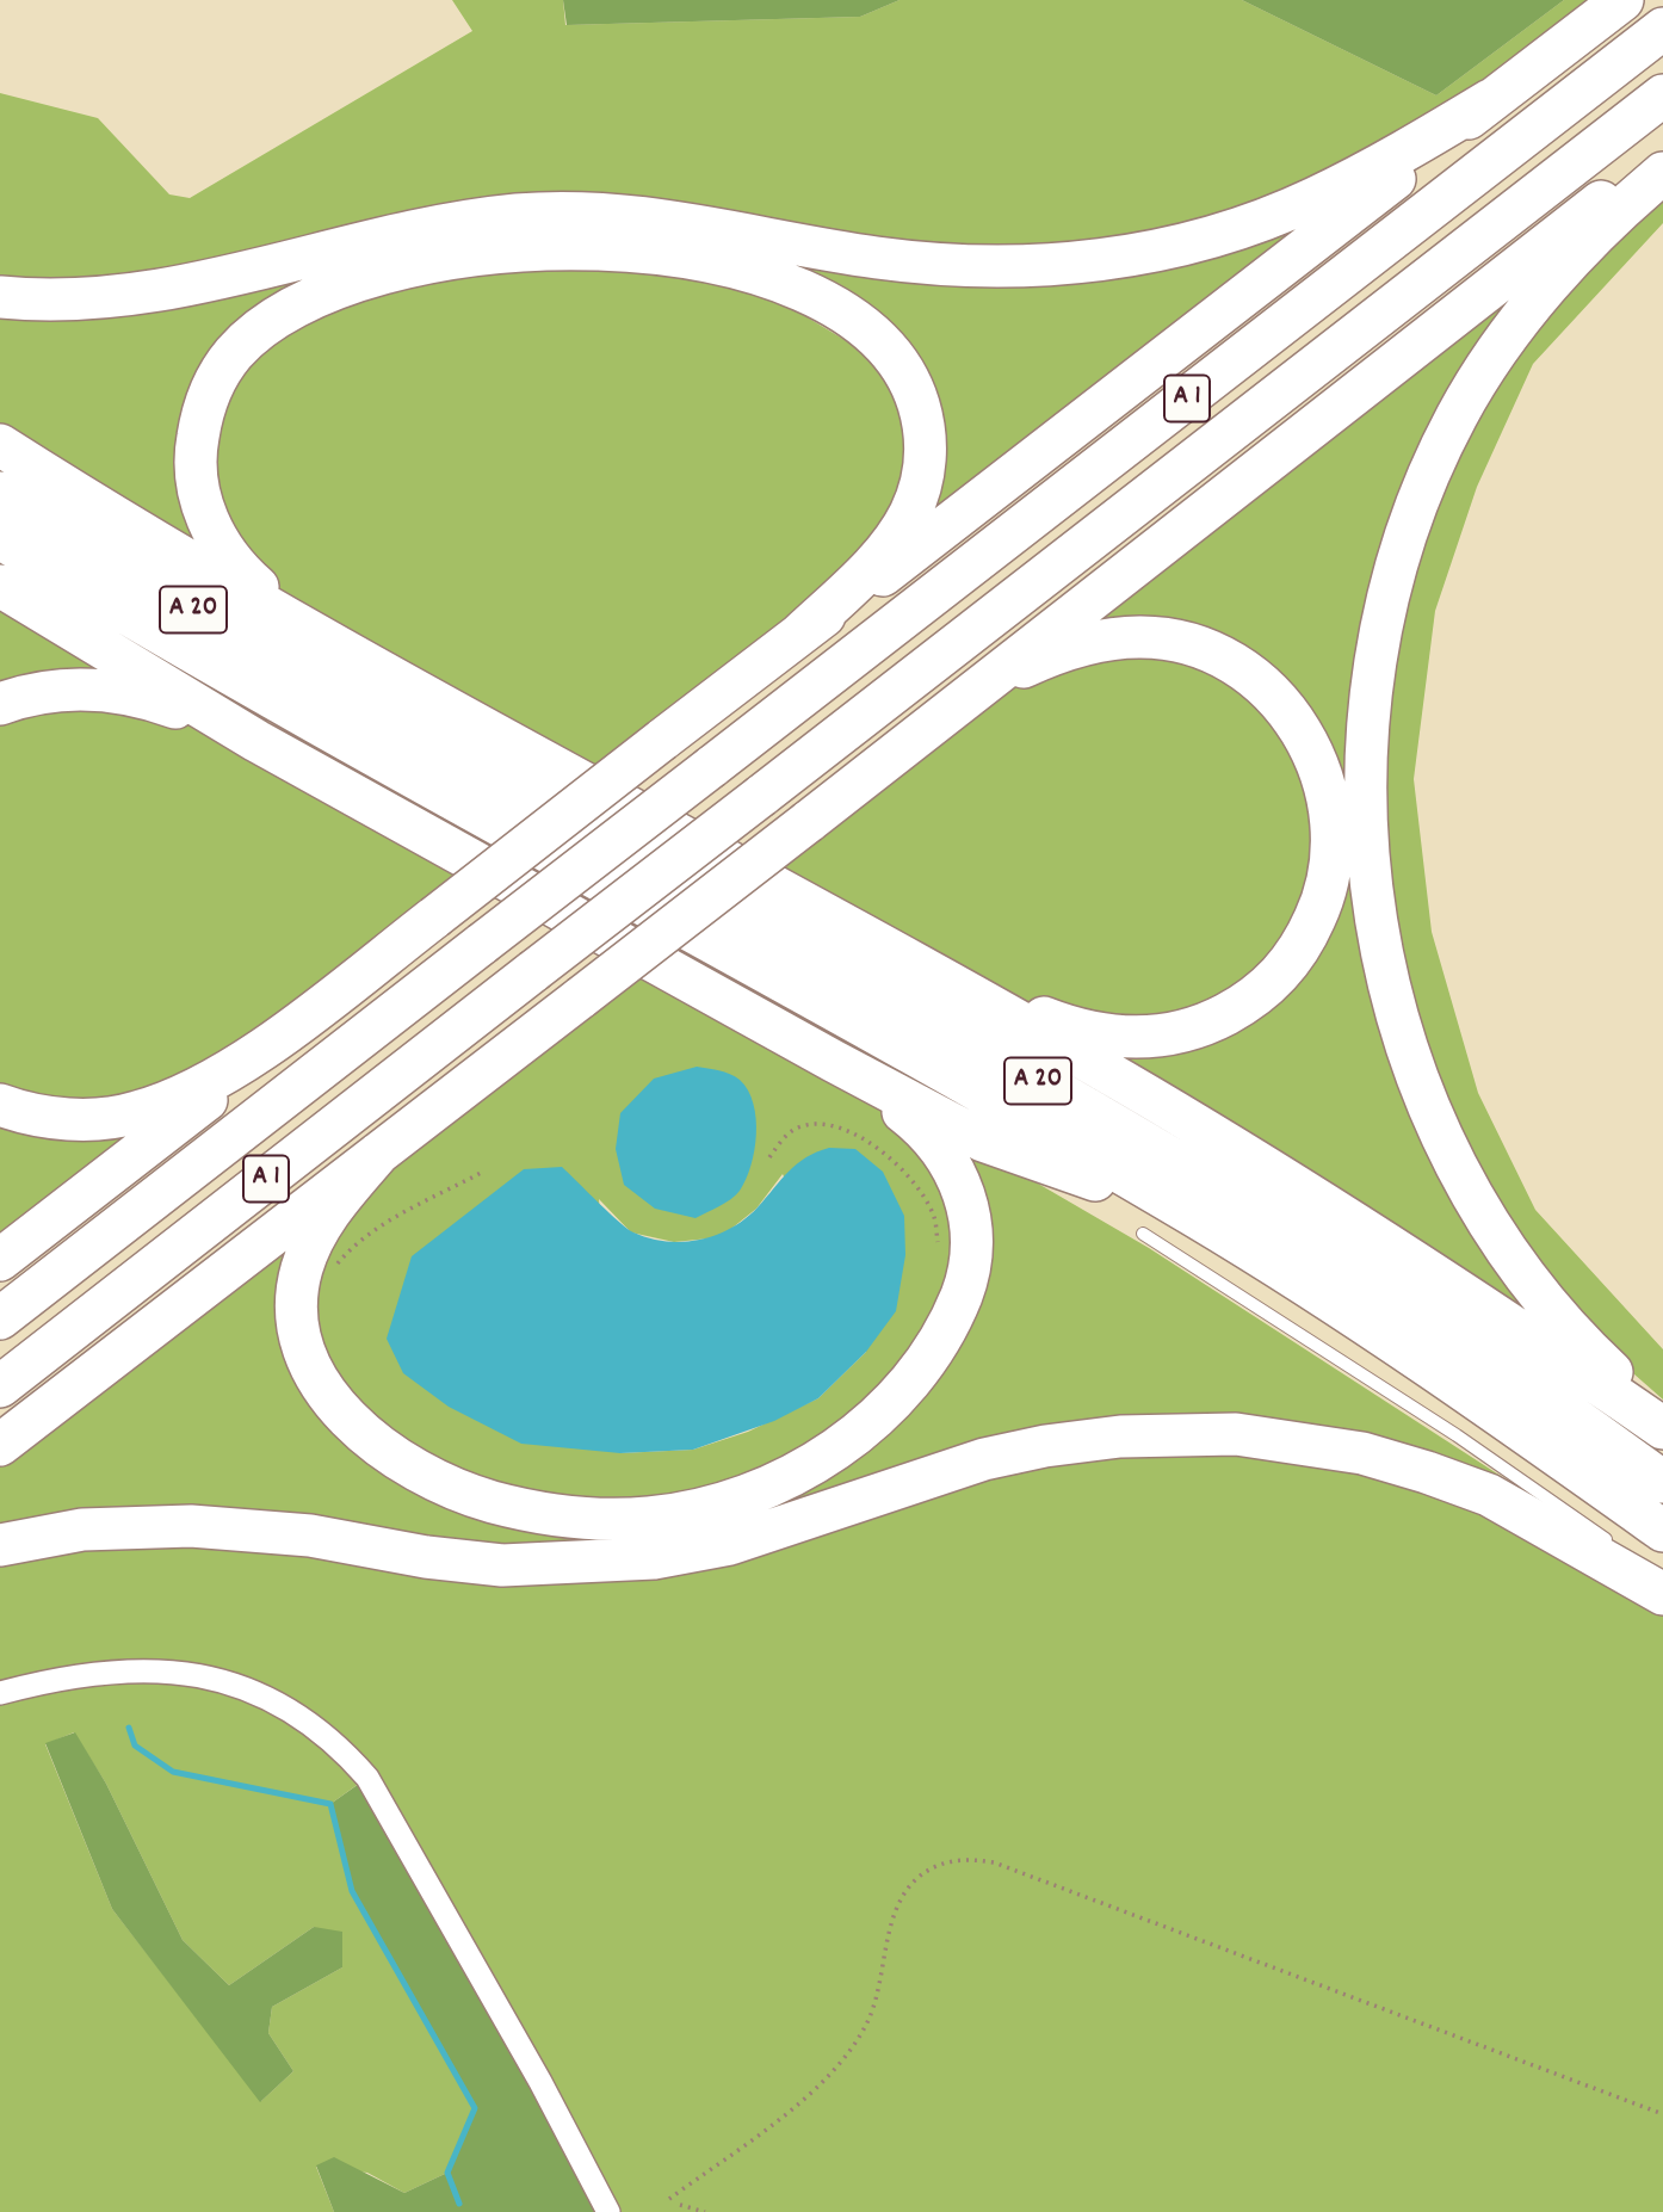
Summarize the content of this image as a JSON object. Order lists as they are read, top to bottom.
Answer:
{
  "streets": {
    "highway": ["A 1", "A 20"]
  }
}
